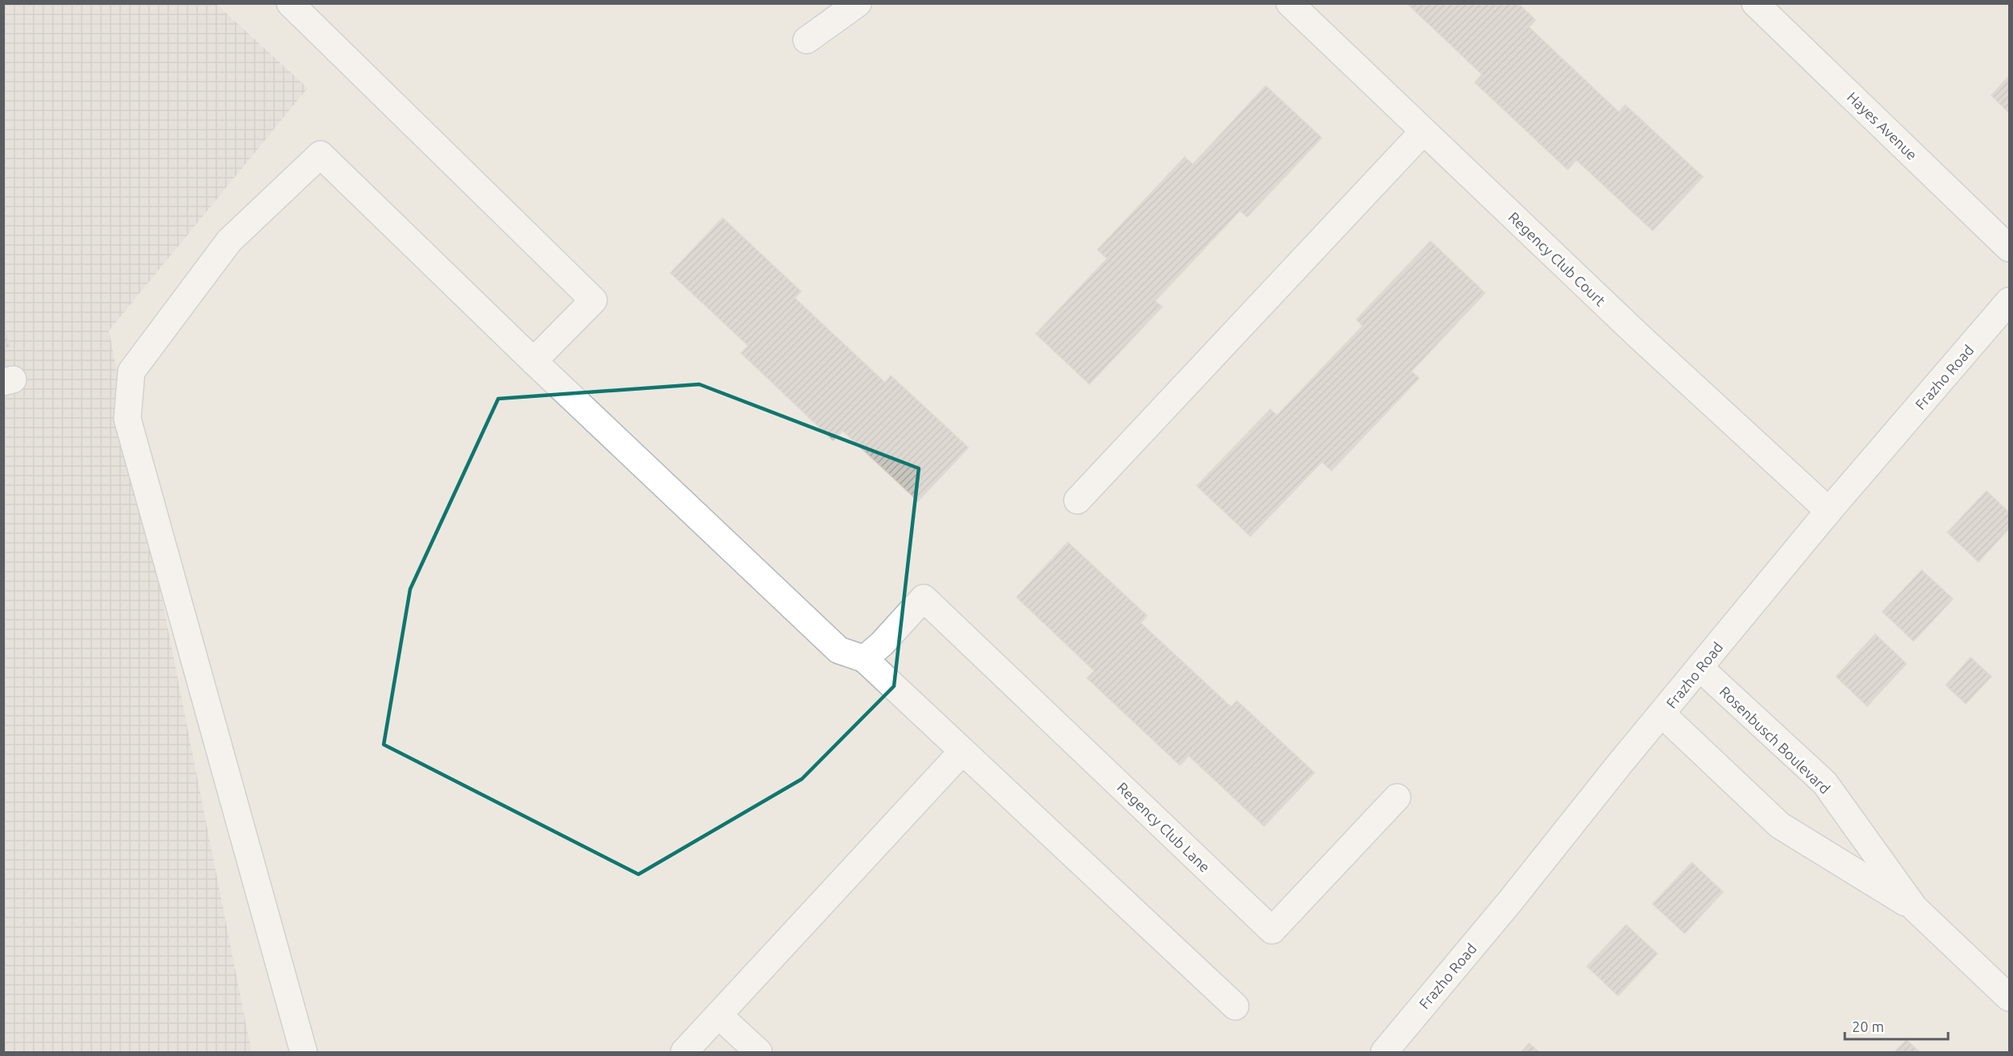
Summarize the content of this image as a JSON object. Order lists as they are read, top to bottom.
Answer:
{
  "streets": {
    "street": [
      "Hayes Avenue",
      "Regency Club Court",
      "Frazho Road",
      "Rosenbusch Boulevard",
      "Regency Club Lane"
    ]
  },
  "crossings": [
    ["Regency Club Court", "Frazho Road"],
    ["Frazho Road", "Rosenbusch Boulevard"]
  ],
  "scale_bar": "20 m"
}
